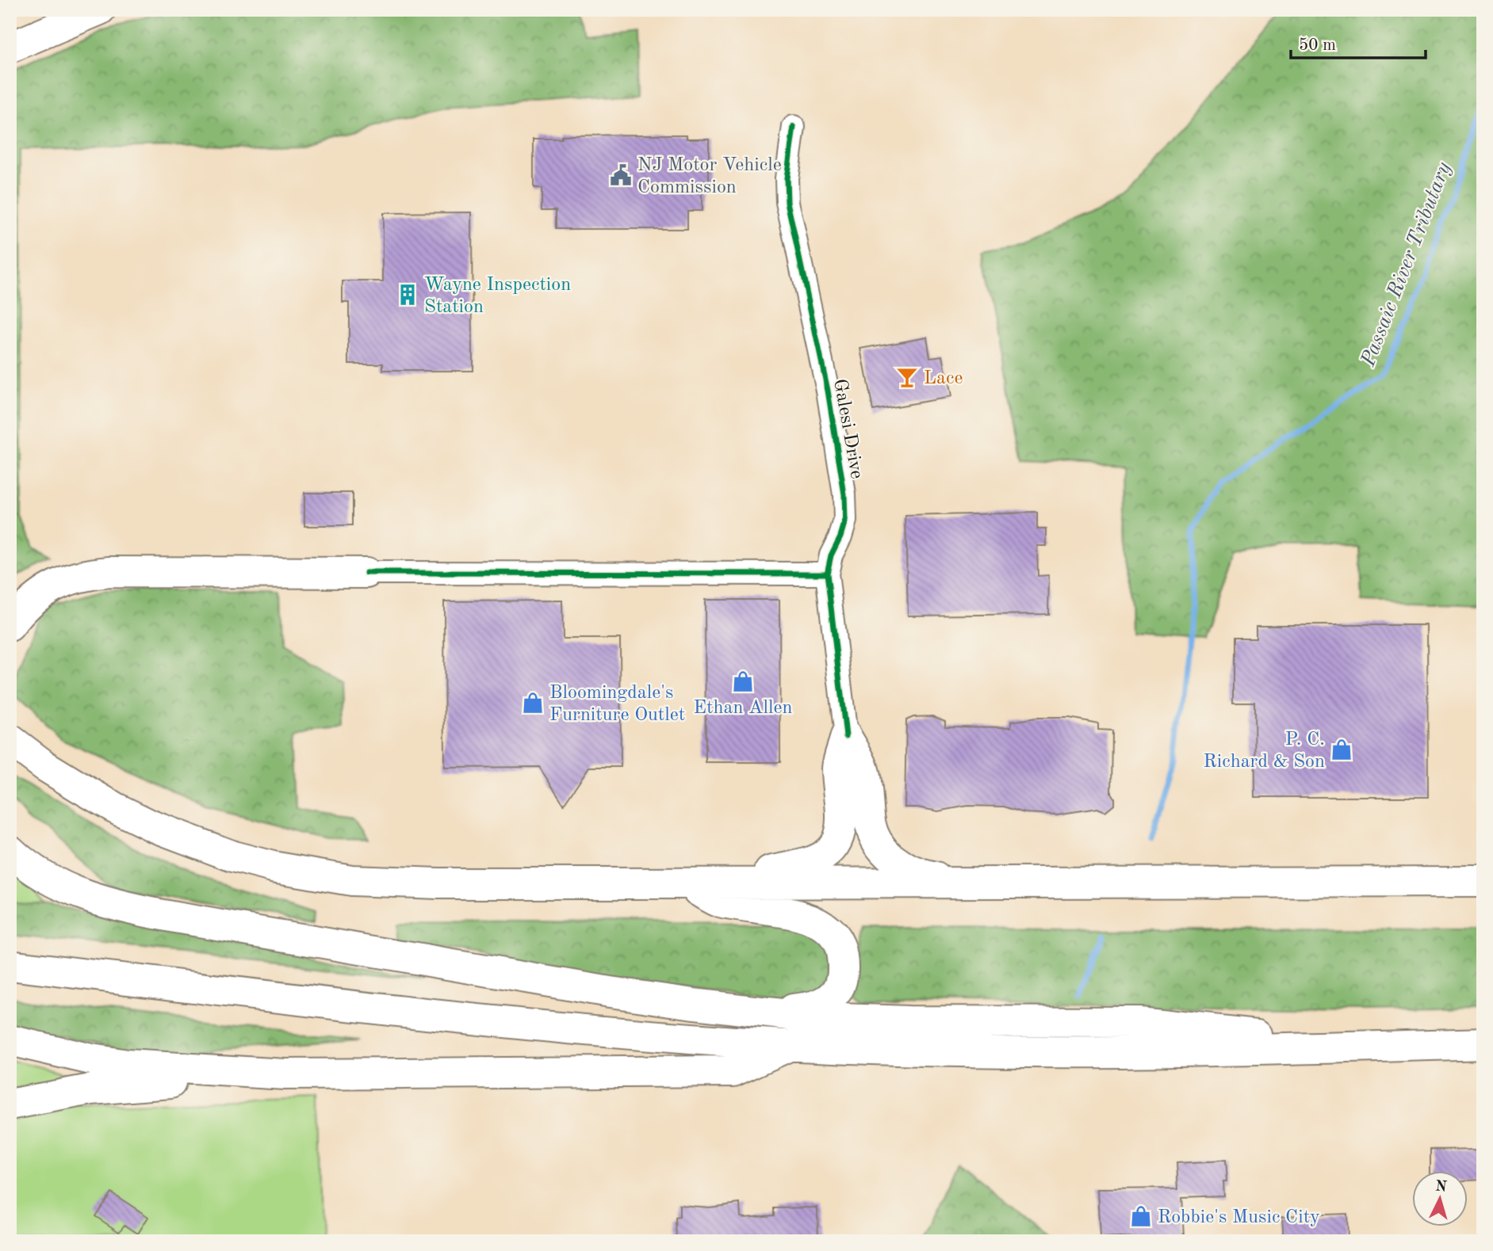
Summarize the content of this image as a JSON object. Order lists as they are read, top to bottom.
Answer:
{
  "streets": {
    "street": ["Galesi Drive"]
  },
  "water": ["Passaic River Tributary"],
  "places": {
    "public building": ["NJ Motor Vehicle Commission"],
    "building": ["Wayne Inspection Station"],
    "bar": ["Lace"],
    "shop": [
      "Ethan Allen",
      "Bloomingdale's Furniture Outlet",
      "P. C. Richard & Son",
      "Robbie's Music City"
    ]
  },
  "scale_bar": "50 m",
  "north": "top"
}
